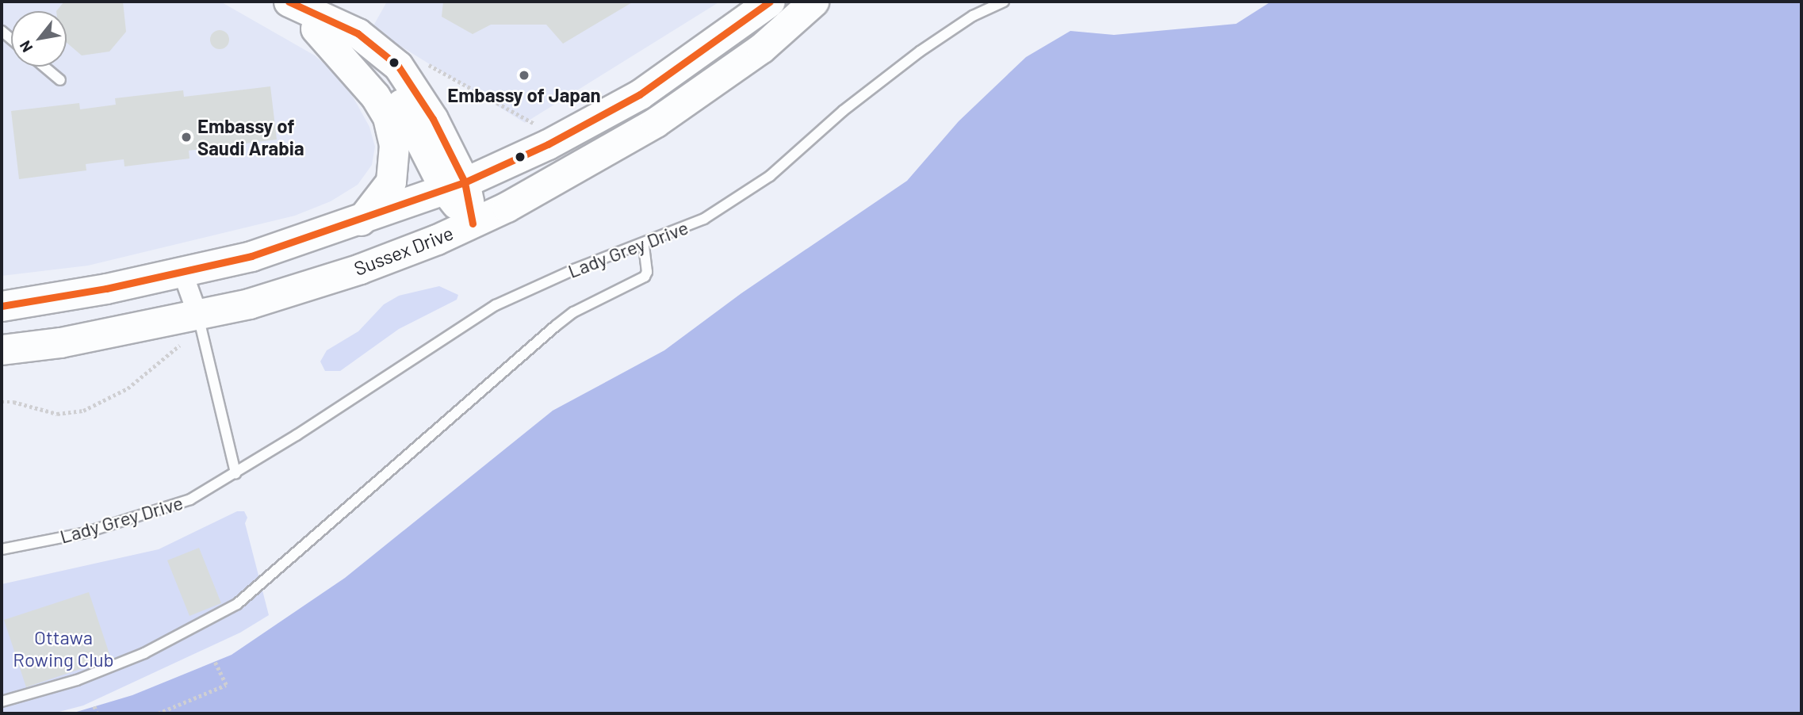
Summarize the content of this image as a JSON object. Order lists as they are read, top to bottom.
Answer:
{
  "streets": {
    "main road": ["Sussex Drive"],
    "lane": ["Lady Grey Drive"]
  },
  "parks": ["Ottawa Rowing Club"],
  "places": ["Embassy of Japan", "Embassy of Saudi Arabia"],
  "north": "bottom left"
}
